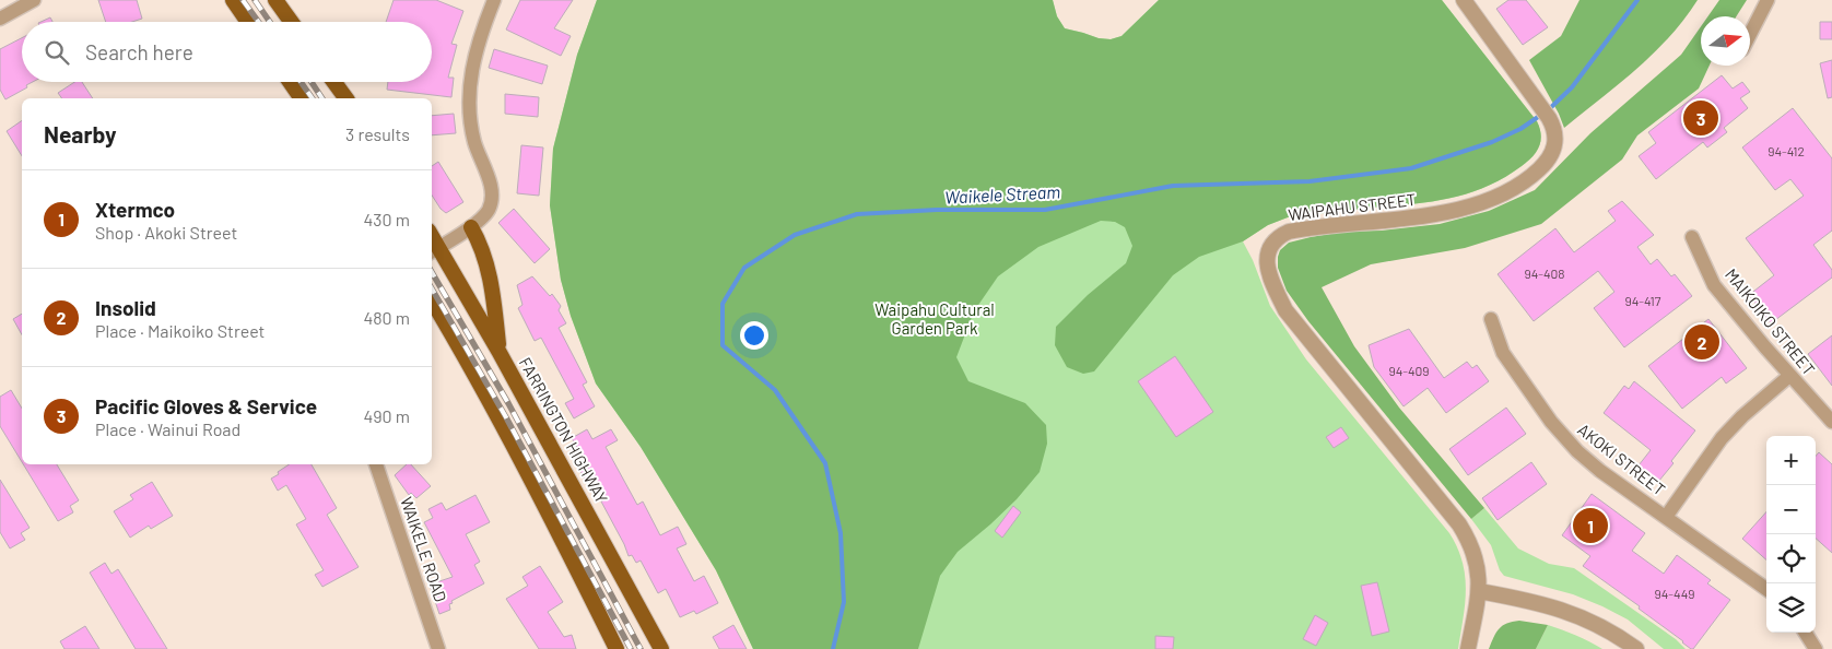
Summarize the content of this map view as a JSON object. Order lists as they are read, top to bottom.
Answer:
{
  "streets": {
    "main road": ["FARRINGTON HIGHWAY"],
    "street": [
      "WAIPAHU STREET",
      "MAIKOIKO STREET",
      "AKOKI STREET",
      "WAIKELE ROAD"
    ]
  },
  "water": ["Waikele Stream"],
  "parks": ["Waipahu Cultural Garden Park"],
  "house_numbers": [
    "94-412",
    "94-408",
    "94-417",
    "94-409",
    "94-449"
  ],
  "north": "right",
  "page": {
    "search": "Search here",
    "pins": ["3", "2", "1"],
    "heading": ["Nearby", "3 results"],
    "list": [
      {
        "mark": "1",
        "name": "Xtermco",
        "note": "Shop · Akoki Street",
        "value": "430 m"
      },
      {
        "mark": "2",
        "name": "Insolid",
        "note": "Place · Maikoiko Street",
        "value": "480 m"
      },
      {
        "mark": "3",
        "name": "Pacific Gloves & Service",
        "note": "Place · Wainui Road",
        "value": "490 m"
      }
    ],
    "map_buttons": ["+", "−"]
  }
}
